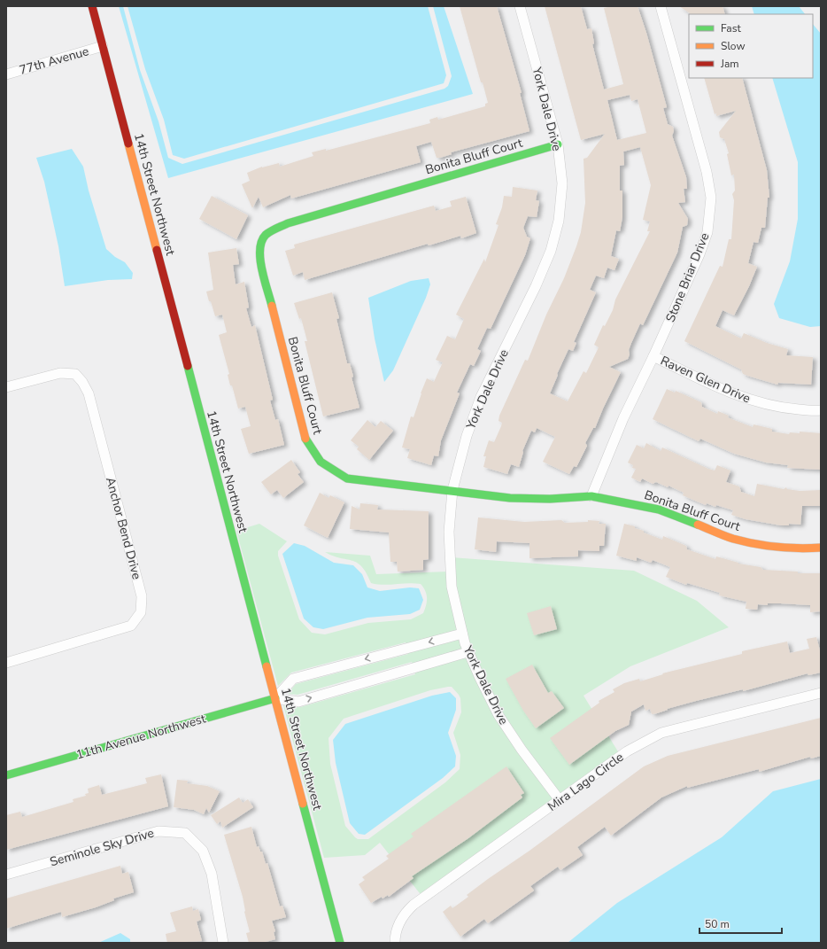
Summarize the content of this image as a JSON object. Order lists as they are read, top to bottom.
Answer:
{
  "streets": {
    "street": [
      "77th Avenue",
      "York Dale Drive",
      "Bonita Bluff Court",
      "14th Street Northwest",
      "Stone Briar Drive",
      "Raven Glen Drive",
      "Anchor Bend Drive",
      "11th Avenue Northwest",
      "Mira Lago Circle",
      "Seminole Sky Drive"
    ]
  },
  "crossings": [
    ["77th Avenue", "14th Street Northwest"],
    ["York Dale Drive", "Bonita Bluff Court"],
    ["York Dale Drive", "11th Avenue Northwest"],
    ["York Dale Drive", "Mira Lago Circle"],
    ["Bonita Bluff Court", "Stone Briar Drive"],
    ["14th Street Northwest", "11th Avenue Northwest"],
    ["Stone Briar Drive", "Raven Glen Drive"]
  ],
  "legend": ["Fast", "Slow", "Jam"],
  "scale_bar": "50 m"
}
